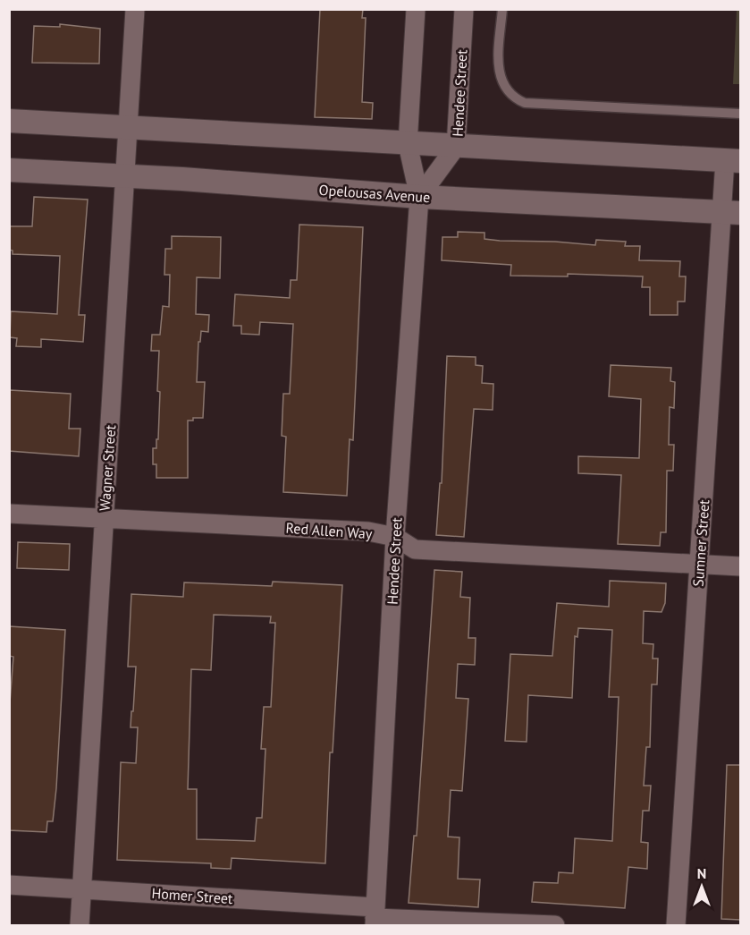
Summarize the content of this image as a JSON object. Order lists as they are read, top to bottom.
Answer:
{
  "streets": {
    "street": [
      "Hendee Street",
      "Opelousas Avenue",
      "Wagner Street",
      "Red Allen Way",
      "Sumner Street",
      "Homer Street"
    ]
  },
  "crossings": [
    ["Hendee Street", "Opelousas Avenue"],
    ["Hendee Street", "Red Allen Way"],
    ["Hendee Street", "Homer Street"],
    ["Opelousas Avenue", "Wagner Street"],
    ["Opelousas Avenue", "Sumner Street"],
    ["Wagner Street", "Red Allen Way"],
    ["Wagner Street", "Homer Street"],
    ["Red Allen Way", "Sumner Street"]
  ],
  "north": "top"
}
